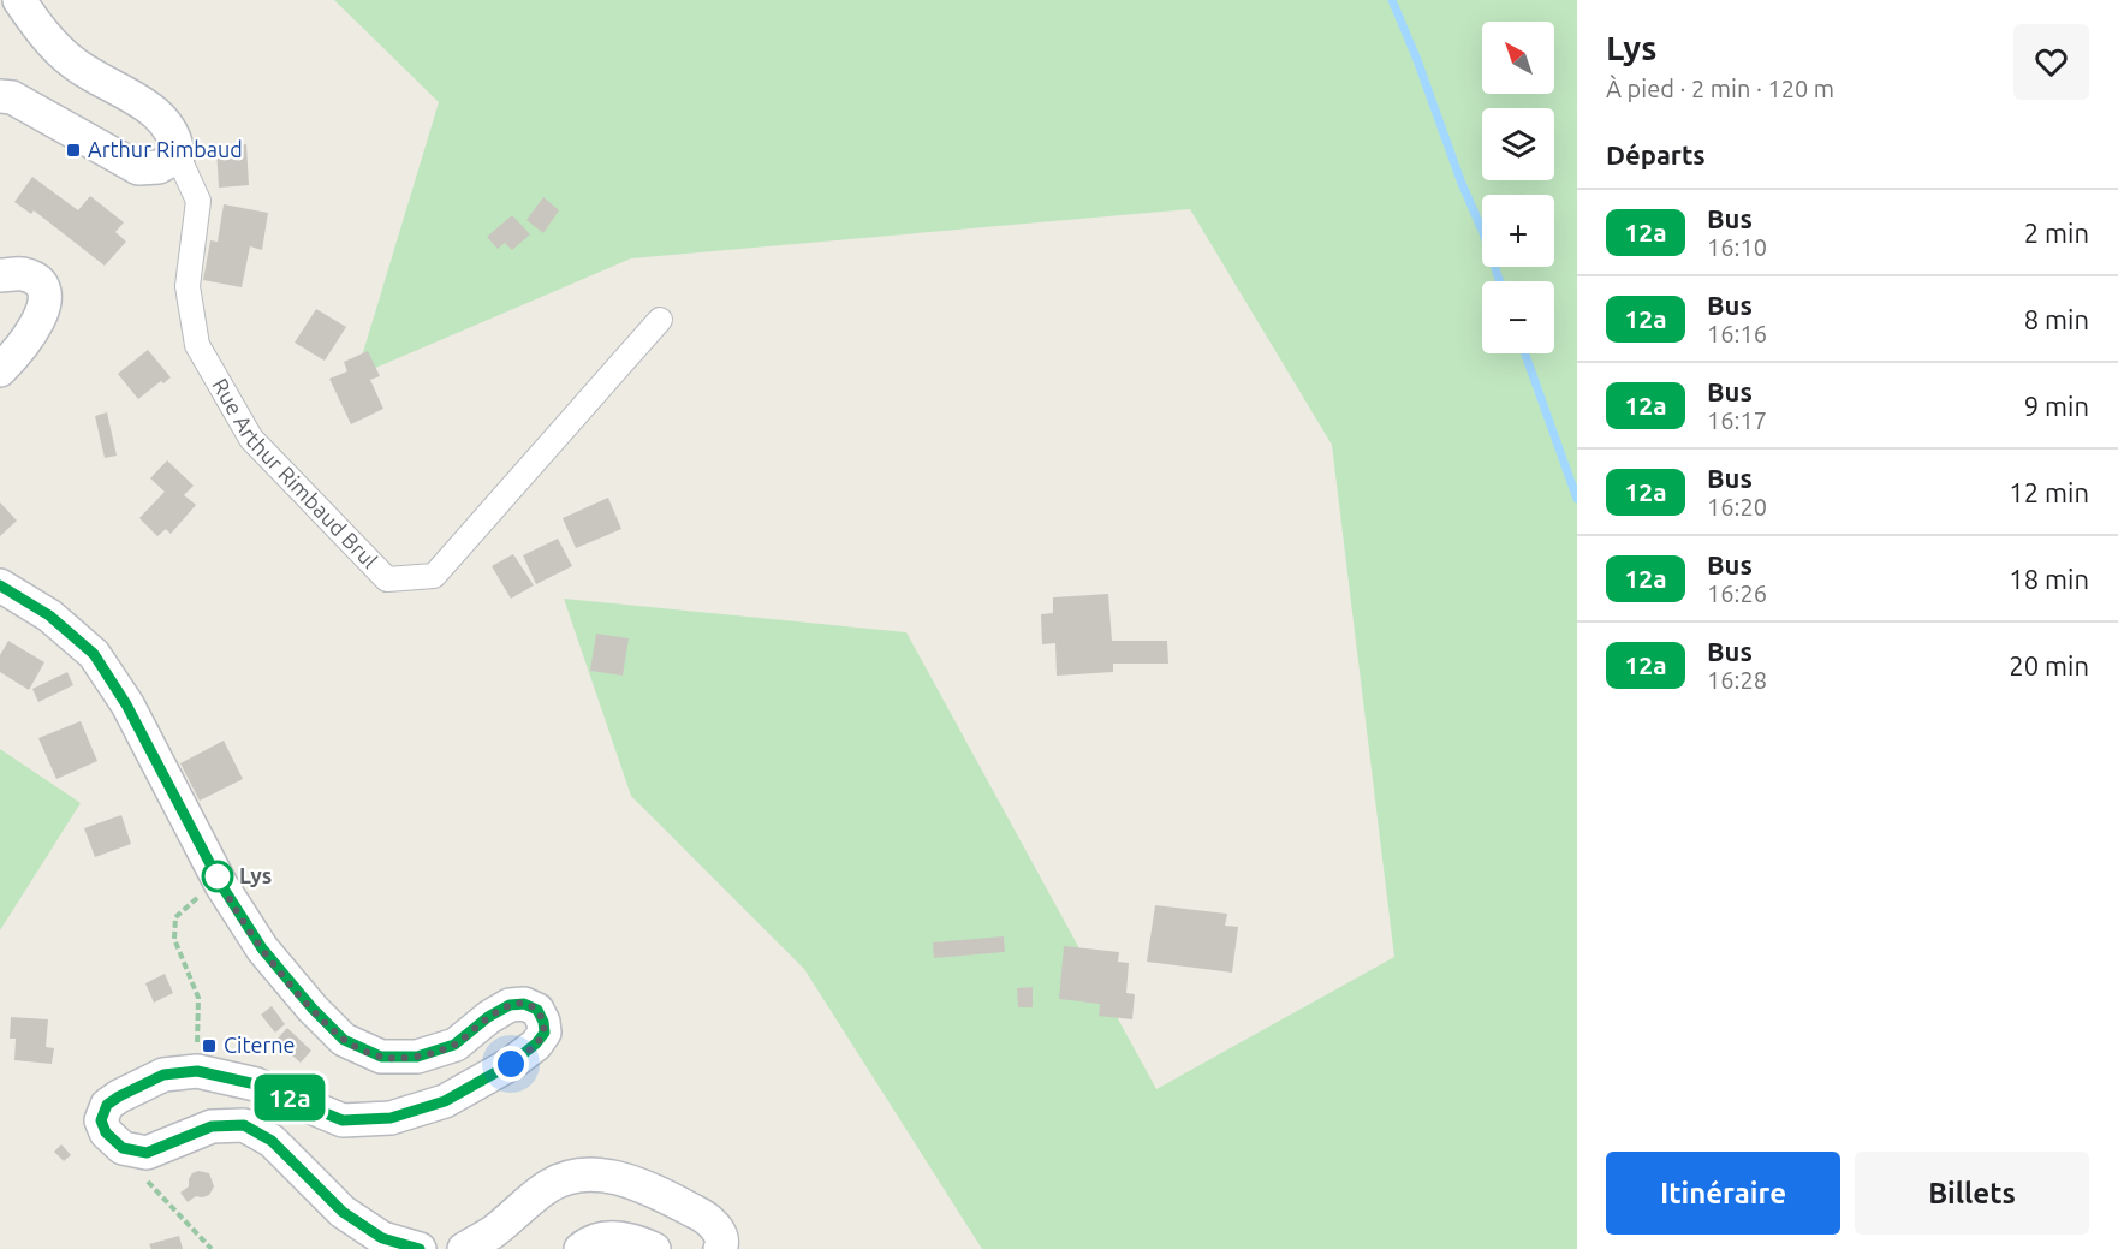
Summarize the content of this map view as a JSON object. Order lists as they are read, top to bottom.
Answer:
{
  "streets": {
    "street": ["Rue Arthur Rimbaud Brul"]
  },
  "places": {
    "transit": ["Arthur Rimbaud", "Citerne"],
    "other": ["Lys"]
  },
  "lines": ["bus line 12a"],
  "north": "top left",
  "page": {
    "on_map": "12a",
    "heading": [
      ["Lys", "À pied · 2 min · 120 m"],
      "Départs"
    ],
    "map_buttons": ["+", "−"],
    "list": [
      {
        "mark": "12a",
        "name": "Bus",
        "note": "16:10",
        "value": "2 min"
      },
      {
        "mark": "12a",
        "name": "Bus",
        "note": "16:16",
        "value": "8 min"
      },
      {
        "mark": "12a",
        "name": "Bus",
        "note": "16:17",
        "value": "9 min"
      },
      {
        "mark": "12a",
        "name": "Bus",
        "note": "16:20",
        "value": "12 min"
      },
      {
        "mark": "12a",
        "name": "Bus",
        "note": "16:26",
        "value": "18 min"
      },
      {
        "mark": "12a",
        "name": "Bus",
        "note": "16:28",
        "value": "20 min"
      }
    ],
    "buttons": ["Itinéraire", "Billets"]
  }
}
